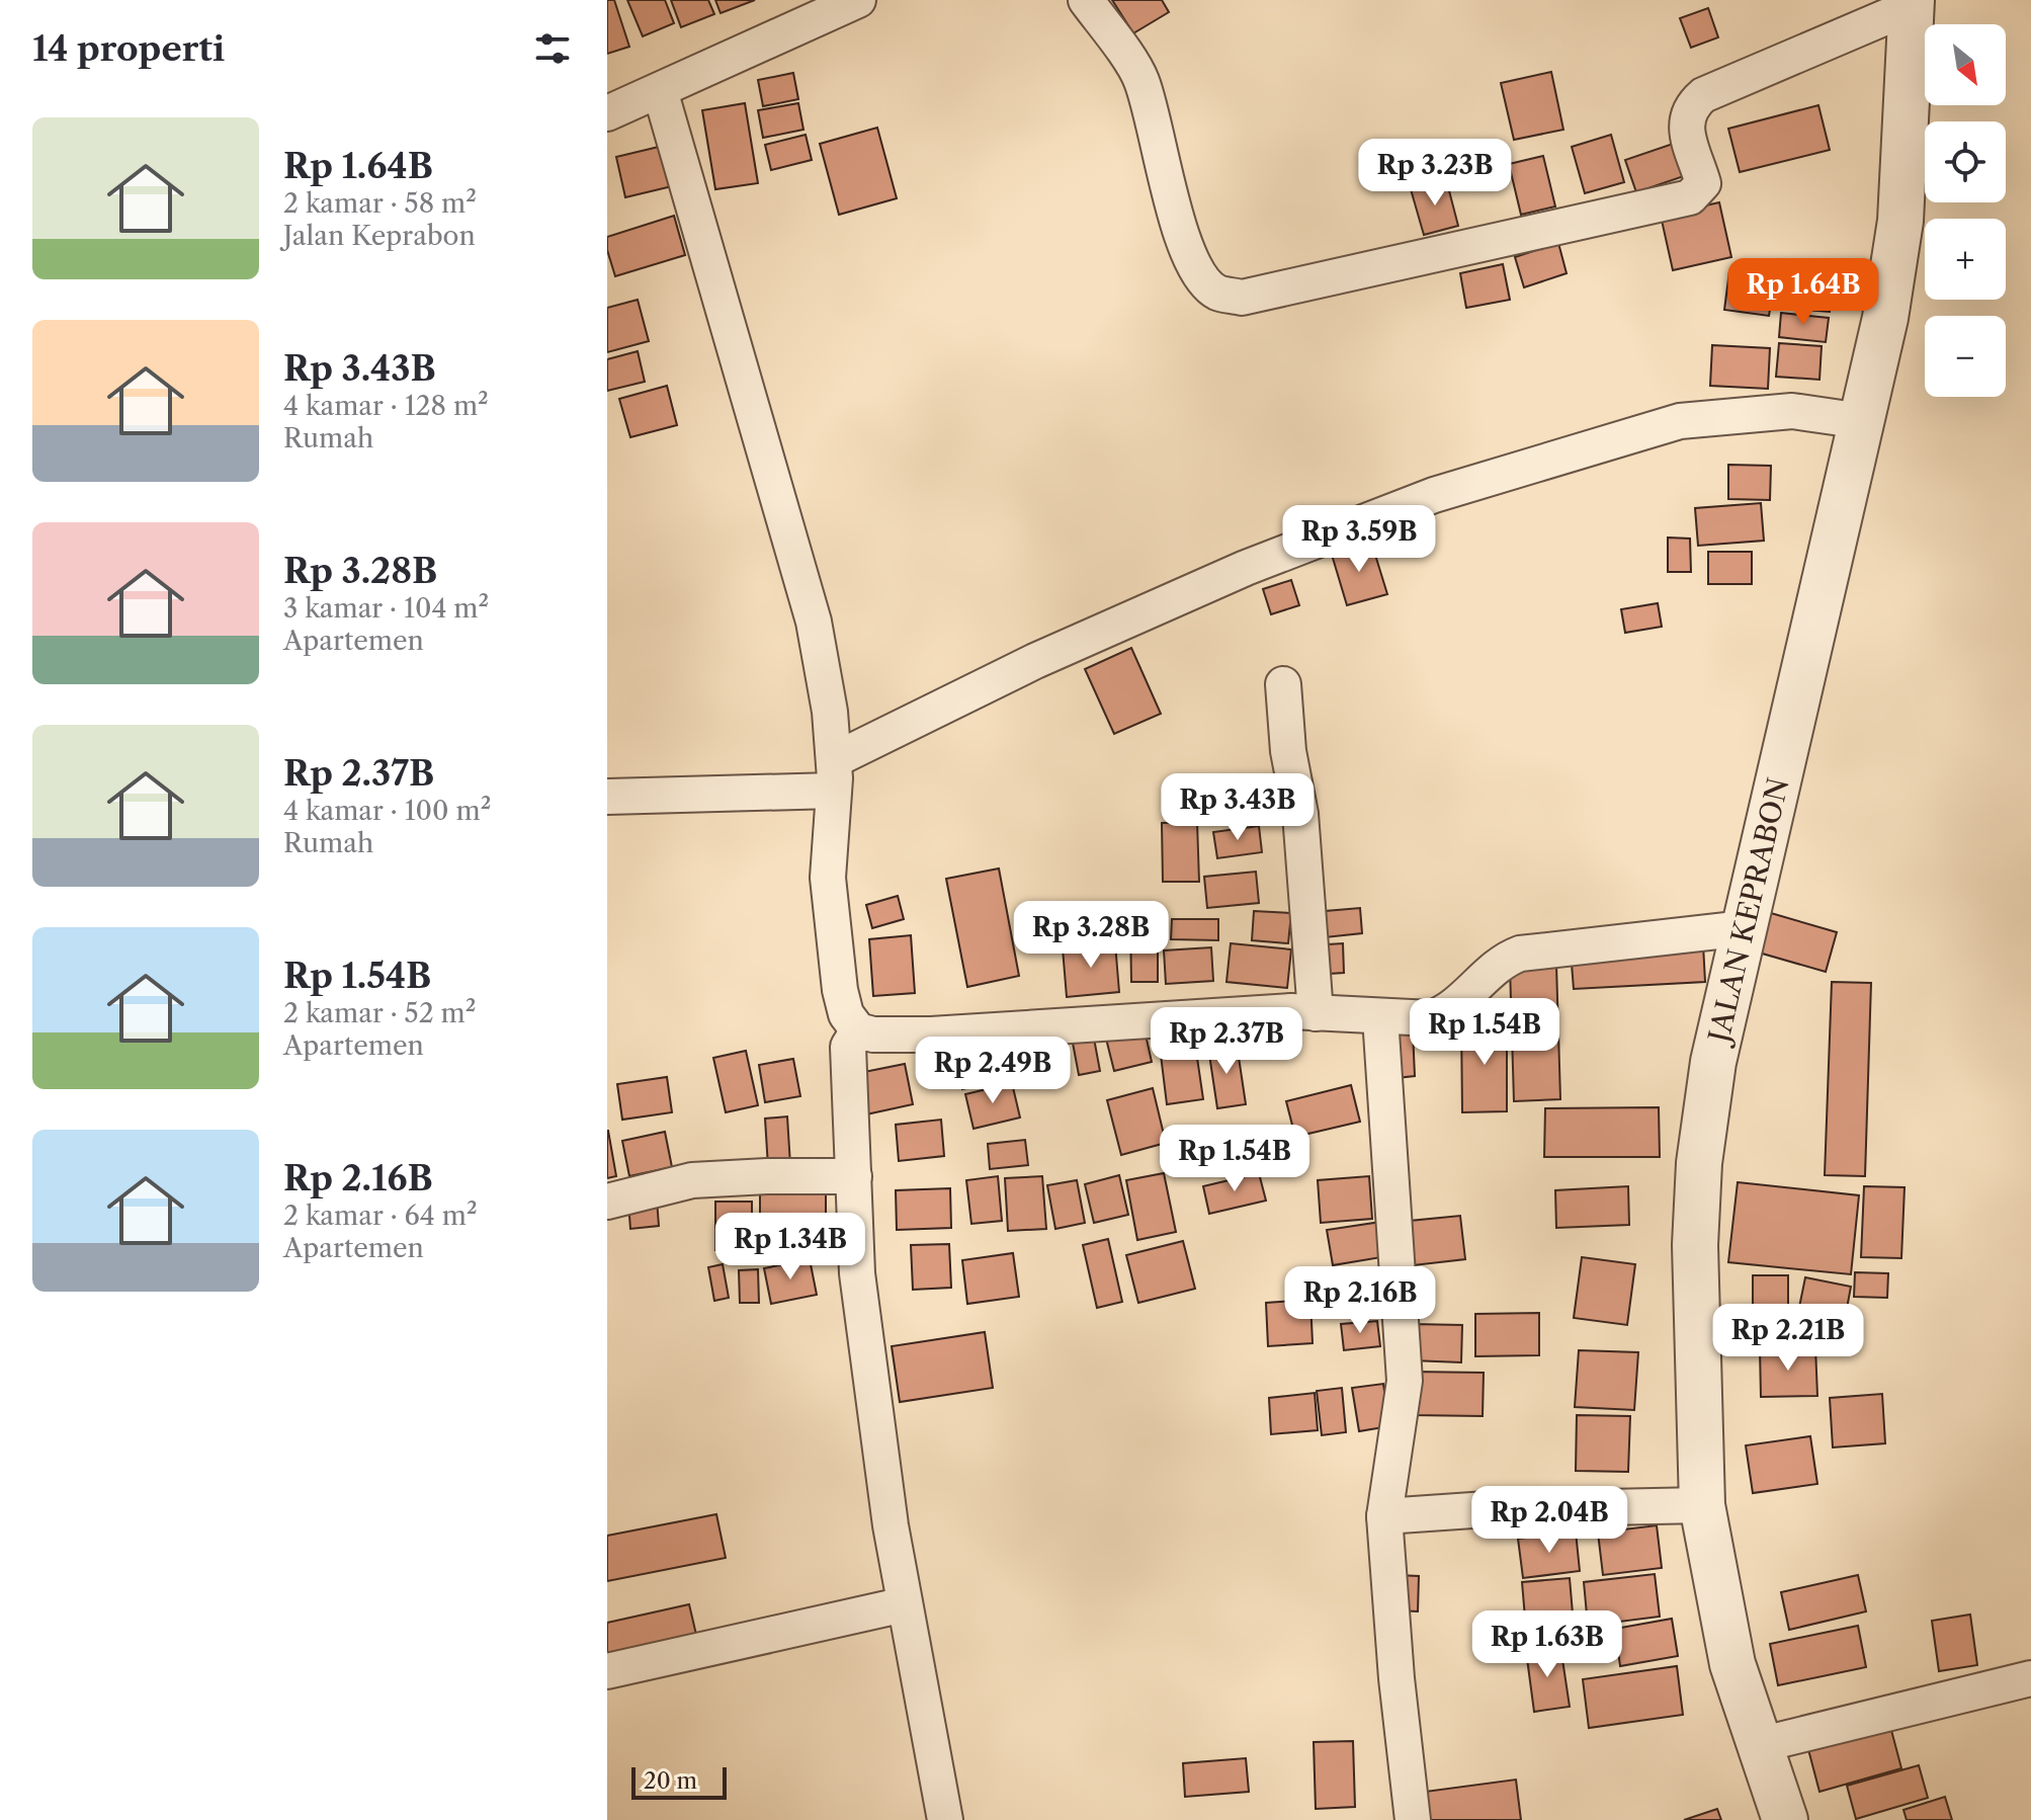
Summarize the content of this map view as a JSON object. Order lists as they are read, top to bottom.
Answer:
{
  "streets": {
    "street": ["JALAN KEPRABON"]
  },
  "scale_bar": "20 m",
  "north": "bottom right",
  "page": {
    "heading": "14 properti",
    "map_buttons": ["+", "−"],
    "list": [
      {
        "name": "Rp 1.64B",
        "note": "2 kamar · 58 m² · Jalan Keprabon"
      },
      {
        "name": "Rp 3.43B",
        "note": "4 kamar · 128 m² · Rumah"
      },
      {
        "name": "Rp 3.28B",
        "note": "3 kamar · 104 m² · Apartemen"
      },
      {
        "name": "Rp 2.37B",
        "note": "4 kamar · 100 m² · Rumah"
      },
      {
        "name": "Rp 1.54B",
        "note": "2 kamar · 52 m² · Apartemen"
      },
      {
        "name": "Rp 2.16B",
        "note": "2 kamar · 64 m² · Apartemen"
      }
    ],
    "price": [
      "Rp 3.23B",
      "Rp 1.64B",
      "Rp 3.59B",
      "Rp 3.43B",
      "Rp 3.28B",
      "Rp 1.54B",
      "Rp 2.37B",
      "Rp 2.49B",
      "Rp 1.54B",
      "Rp 1.34B",
      "Rp 2.16B",
      "Rp 2.21B",
      "Rp 2.04B",
      "Rp 1.63B"
    ],
    "scale": "20 m"
  }
}
